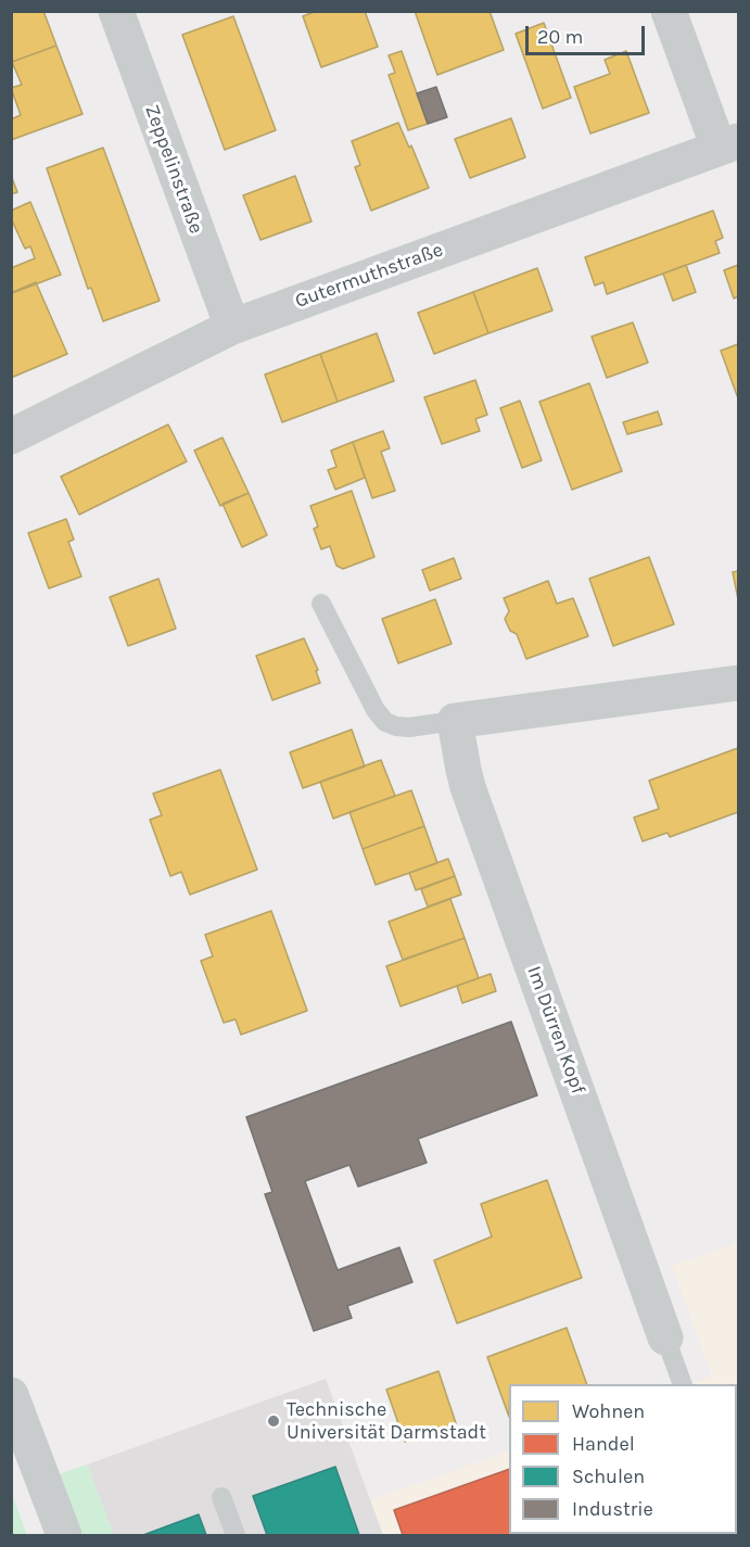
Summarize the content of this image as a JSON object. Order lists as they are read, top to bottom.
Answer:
{
  "streets": {
    "street": ["Zeppelinstraße", "Gutermuthstraße", "Im Dürren Kopf"]
  },
  "crossings": [
    ["Zeppelinstraße", "Gutermuthstraße"]
  ],
  "places": ["Technische Universität Darmstadt"],
  "legend": [
    "Wohnen",
    "Handel",
    "Schulen",
    "Industrie"
  ],
  "scale_bar": "20 m"
}
